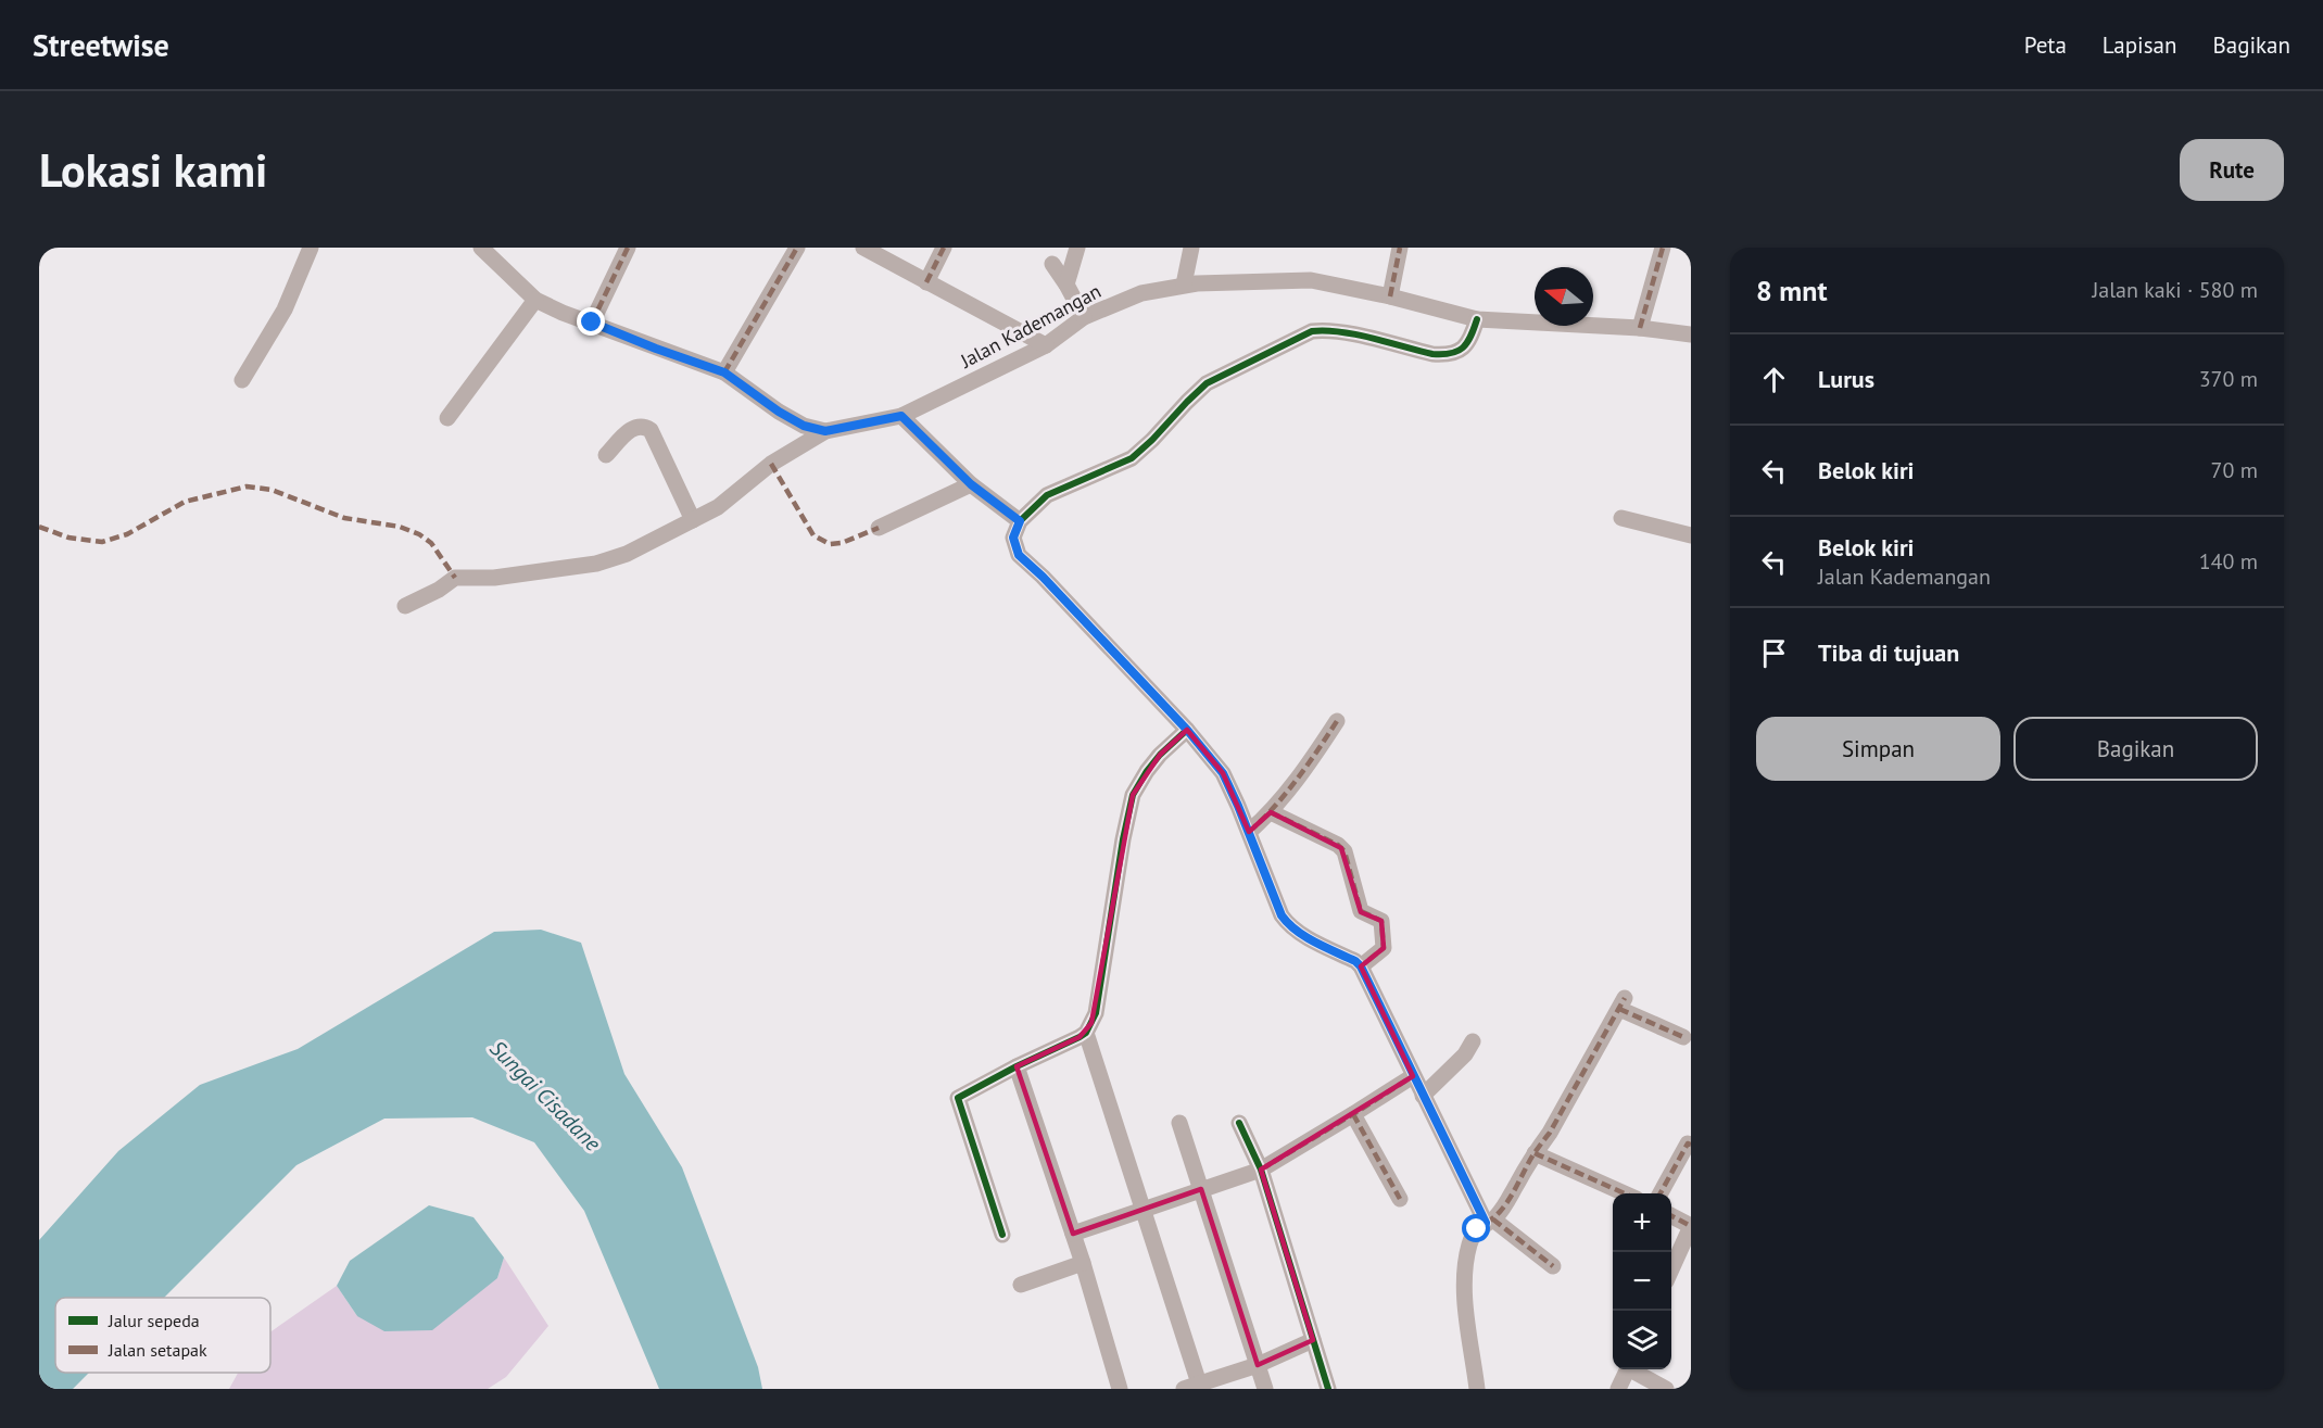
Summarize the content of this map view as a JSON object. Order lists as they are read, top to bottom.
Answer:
{
  "streets": {
    "street": ["Jalan Kademangan"]
  },
  "water": ["Sungai Cisadane"],
  "legend": ["Jalur sepeda", "Jalan setapak"],
  "north": "left",
  "page": {
    "header": "Streetwise",
    "nav": ["Peta", "Lapisan", "Bagikan"],
    "buttons": [
      "Rute",
      ["Simpan", "Bagikan"]
    ],
    "title": "Lokasi kami",
    "heading": ["8 mnt", "Jalan kaki · 580 m"],
    "list": [
      ["Lurus", "370 m"],
      ["Belok kiri", "70 m"],
      ["Belok kiri", "Jalan Kademangan", "140 m"],
      "Tiba di tujuan"
    ],
    "map_buttons": ["+", "−"]
  }
}
